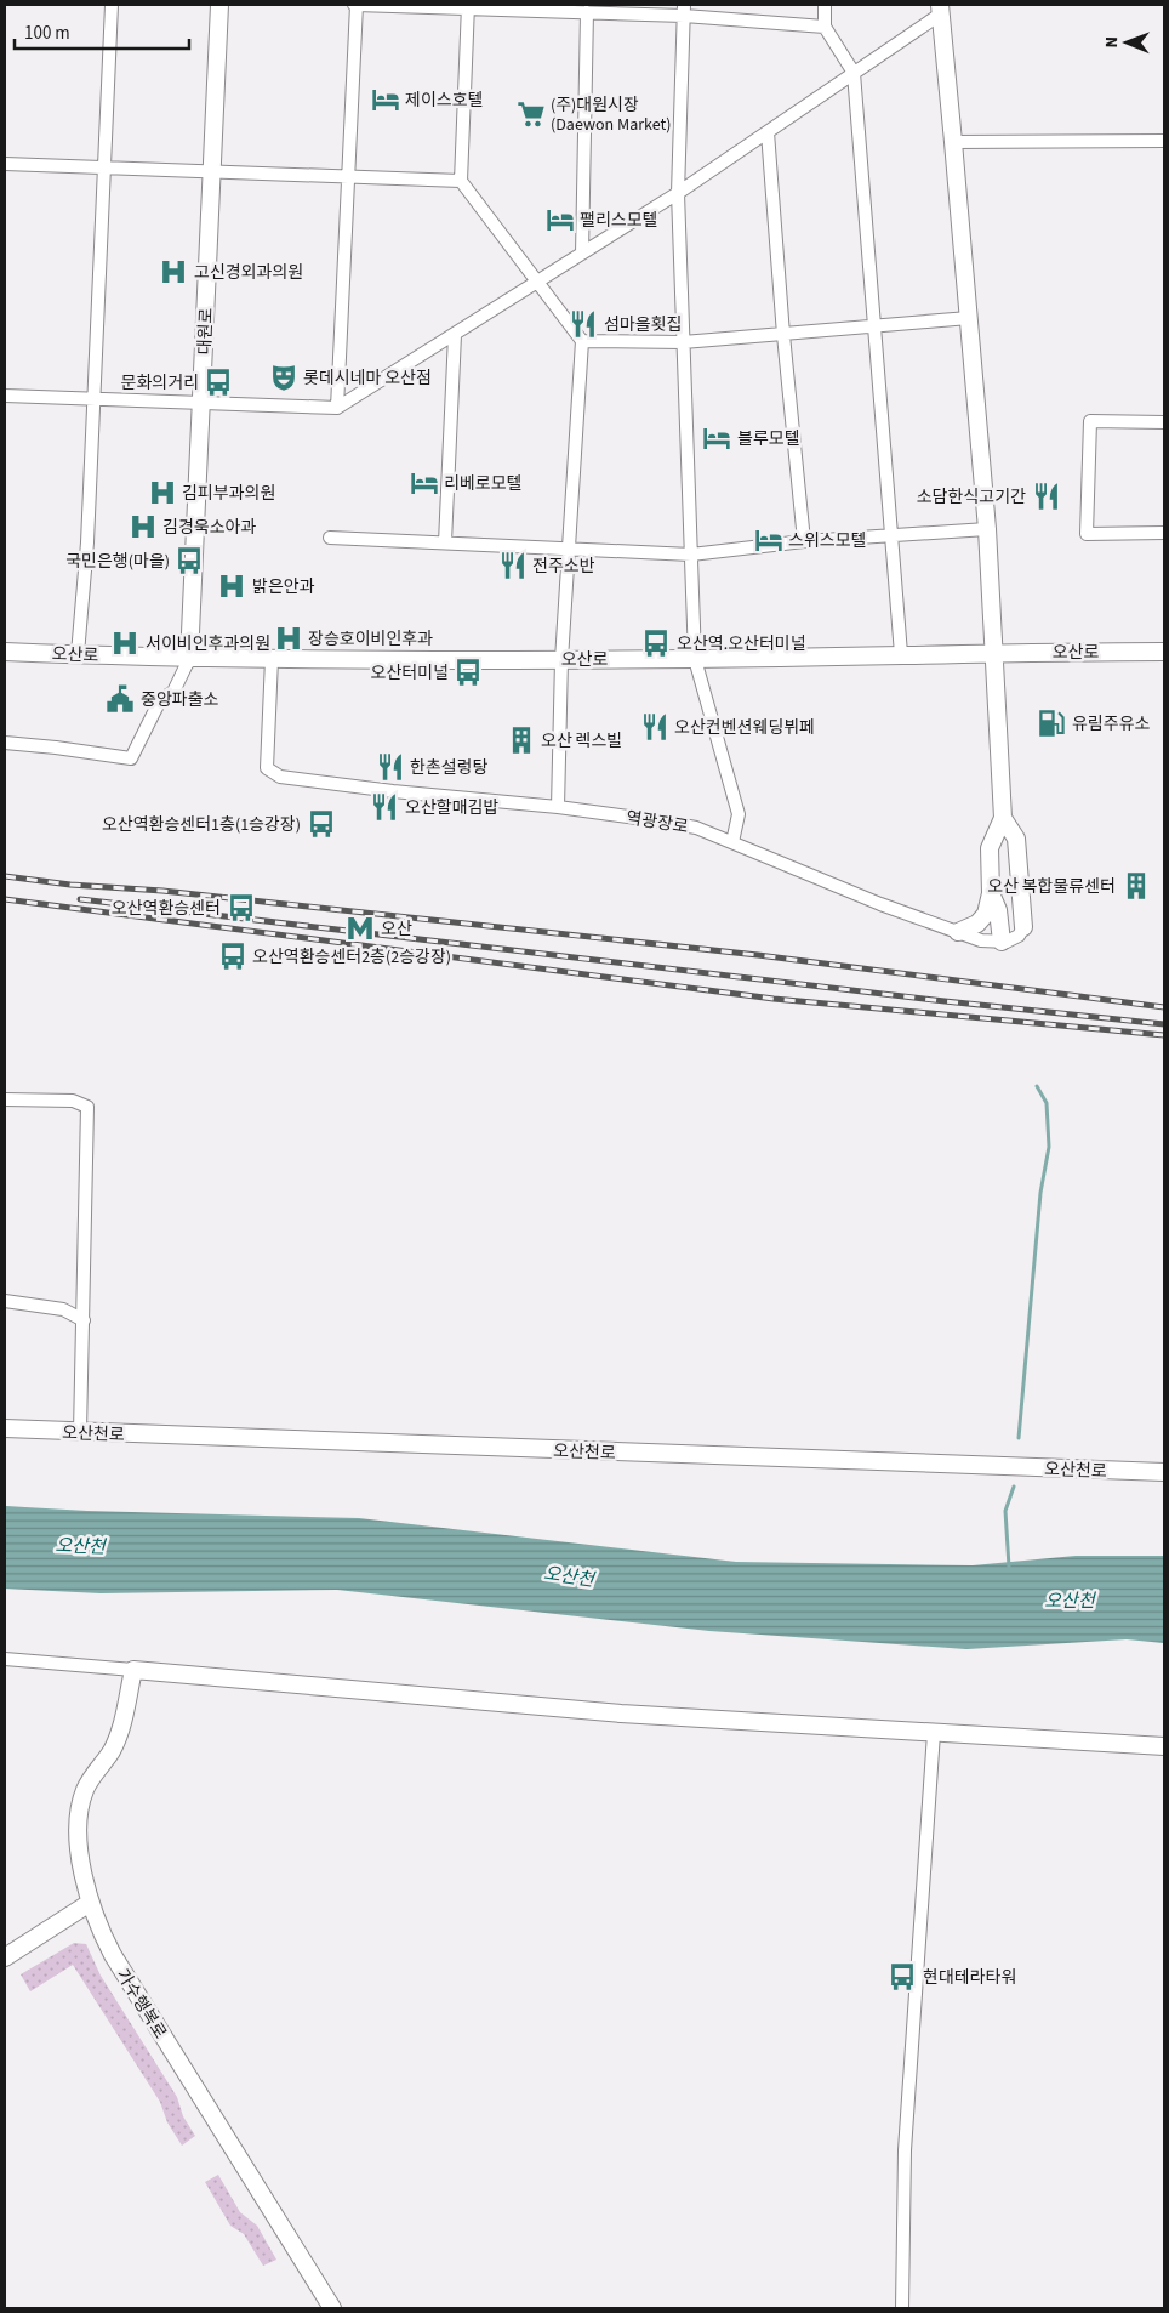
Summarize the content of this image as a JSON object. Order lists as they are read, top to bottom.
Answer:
{
  "streets": {
    "street": [
      "대원로",
      "오산로",
      "역광장로",
      "오산천로",
      "가수행복로"
    ]
  },
  "crossings": [
    ["대원로", "오산로"],
    ["오산로", "역광장로"]
  ],
  "water": ["오산천"],
  "places": {
    "hotel": [
      "제이스호텔",
      "팰리스모텔",
      "블루모텔",
      "리베로모텔",
      "스위스모텔"
    ],
    "supermarket": ["(주)대원시장 (Daewon Market)"],
    "hospital": [
      "고신경외과의원",
      "김피부과의원",
      "김경욱소아과",
      "밝은안과",
      "장승호이비인후과",
      "서이비인후과의원"
    ],
    "restaurant": [
      "섬마을횟집",
      "소담한식고기간",
      "전주소반",
      "오산컨벤션웨딩뷔페",
      "한촌설렁탕",
      "오산할매김밥"
    ],
    "theatre": ["롯데시네마 오산점"],
    "bus stop": [
      "문화의거리",
      "국민은행(마을)",
      "오산역.오산터미널",
      "오산터미널",
      "오산역환승센터1층(1승강장)",
      "오산역환승센터",
      "오산역환승센터2층(2승강장)",
      "현대테라타워"
    ],
    "public building": ["중앙파출소"],
    "fuel station": ["유림주유소"],
    "building": ["오산 렉스빌", "오산 복합물류센터"],
    "metro station": ["오산"]
  },
  "scale_bar": "100 m",
  "north": "left"
}
